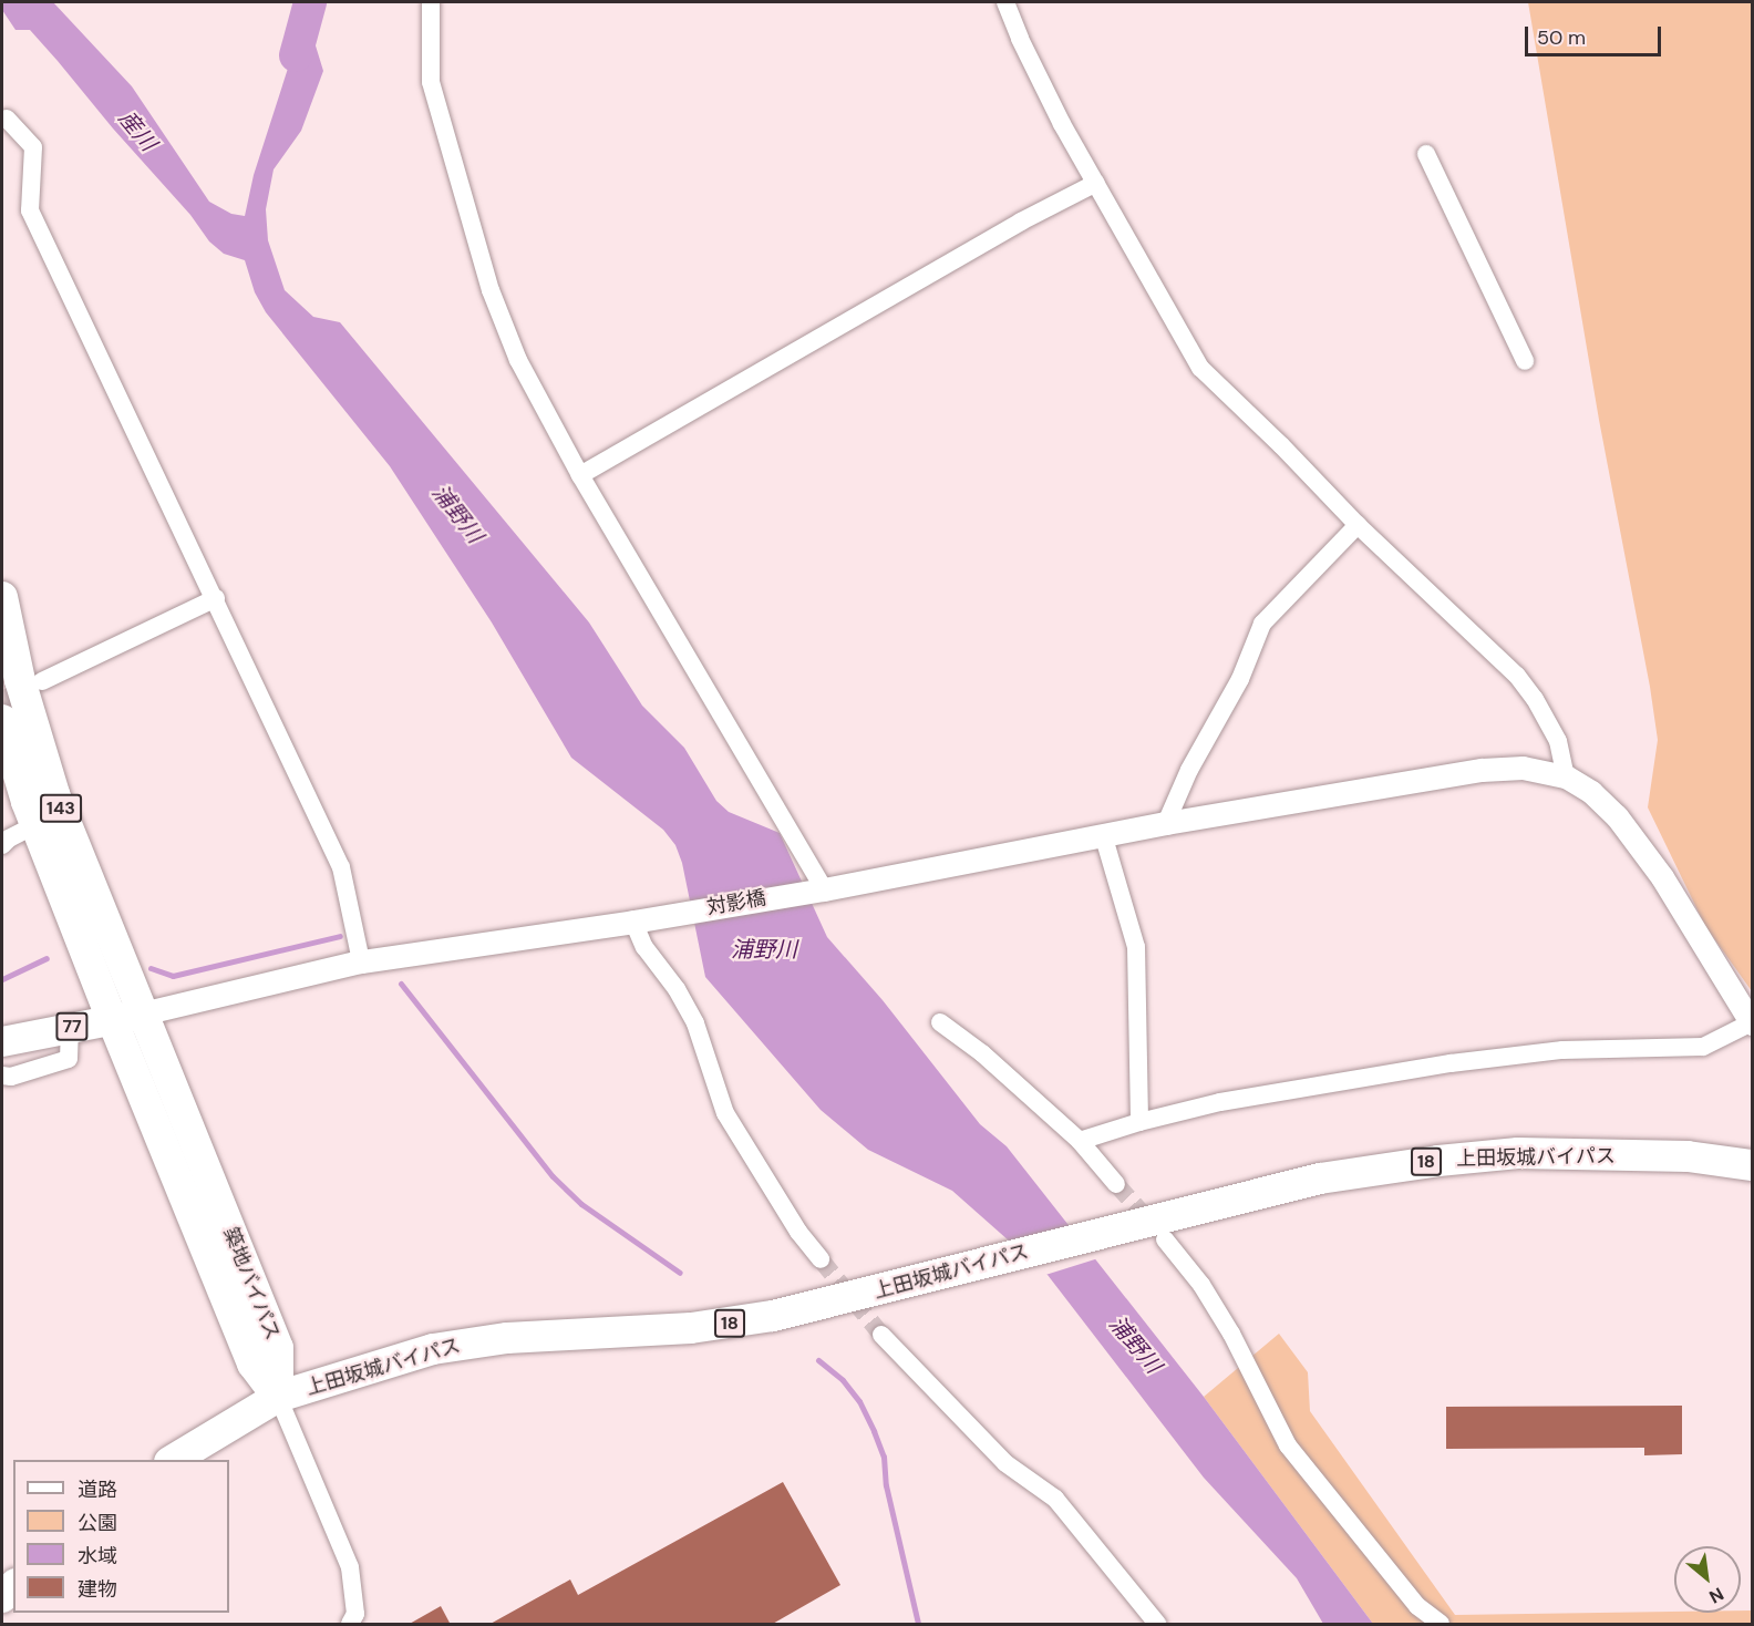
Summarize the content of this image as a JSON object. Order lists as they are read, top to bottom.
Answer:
{
  "streets": {
    "highway": [
      "143",
      "上田坂城バイパス",
      "18",
      "築地バイパス"
    ],
    "main road": ["77"],
    "street": ["対影橋"]
  },
  "crossings": [
    ["対影橋", "77"],
    ["対影橋", "築地バイパス"],
    ["77", "築地バイパス"],
    ["上田坂城バイパス", "築地バイパス"]
  ],
  "water": ["産川", "浦野川"],
  "legend": [
    "道路",
    "公園",
    "水域",
    "建物"
  ],
  "scale_bar": "50 m",
  "north": "bottom right"
}
